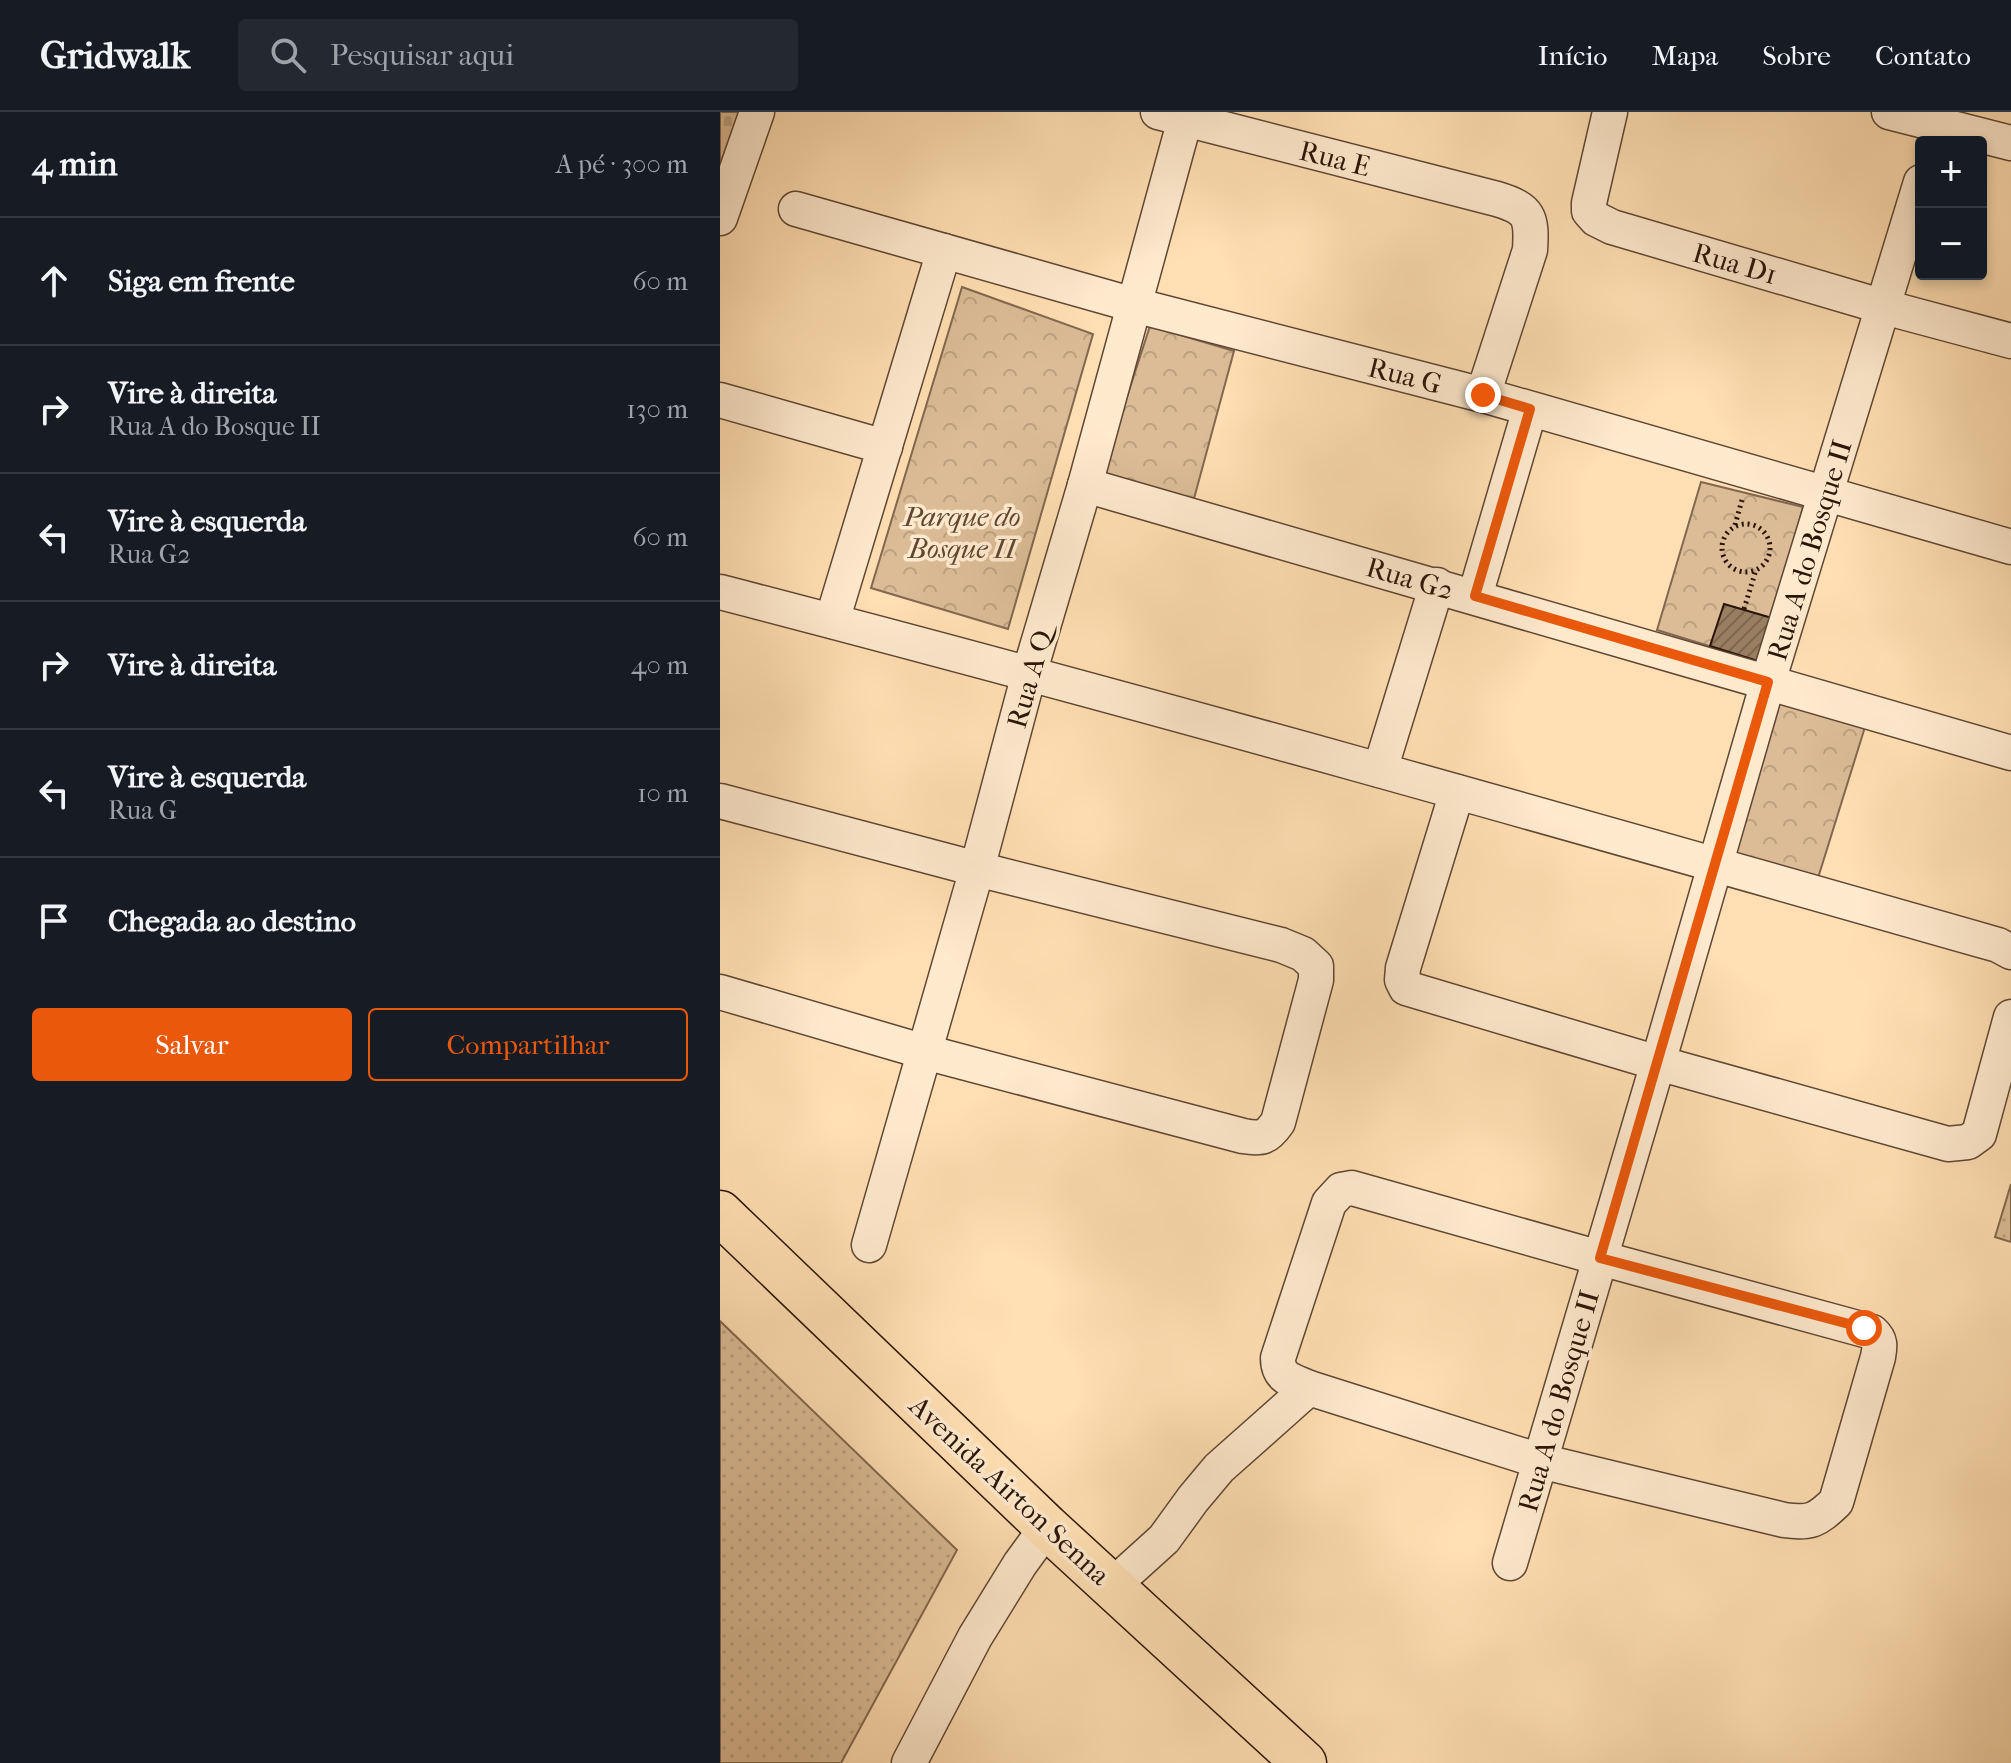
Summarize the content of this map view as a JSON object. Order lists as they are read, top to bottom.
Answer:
{
  "streets": {
    "main road": ["Avenida Airton Senna"],
    "street": [
      "Rua E",
      "Rua D1",
      "Rua G",
      "Rua A do Bosque II",
      "Rua G2",
      "Rua A Q"
    ]
  },
  "crossings": [
    ["Rua E", "Rua G"],
    ["Rua E", "Rua A Q"],
    ["Rua D1", "Rua A do Bosque II"],
    ["Rua G", "Rua A do Bosque II"],
    ["Rua G", "Rua A Q"],
    ["Rua A do Bosque II", "Rua G2"],
    ["Rua G2", "Rua A Q"]
  ],
  "parks": ["Parque do Bosque II"],
  "page": {
    "header": "Gridwalk",
    "search": "Pesquisar aqui",
    "nav": [
      "Início",
      "Mapa",
      "Sobre",
      "Contato"
    ],
    "heading": ["4 min", "A pé · 300 m"],
    "map_buttons": ["+", "−"],
    "list": [
      ["Siga em frente", "60 m"],
      ["Vire à direita", "Rua A do Bosque II", "130 m"],
      ["Vire à esquerda", "Rua G2", "60 m"],
      ["Vire à direita", "40 m"],
      ["Vire à esquerda", "Rua G", "10 m"],
      "Chegada ao destino"
    ],
    "buttons": ["Salvar", "Compartilhar"]
  }
}
